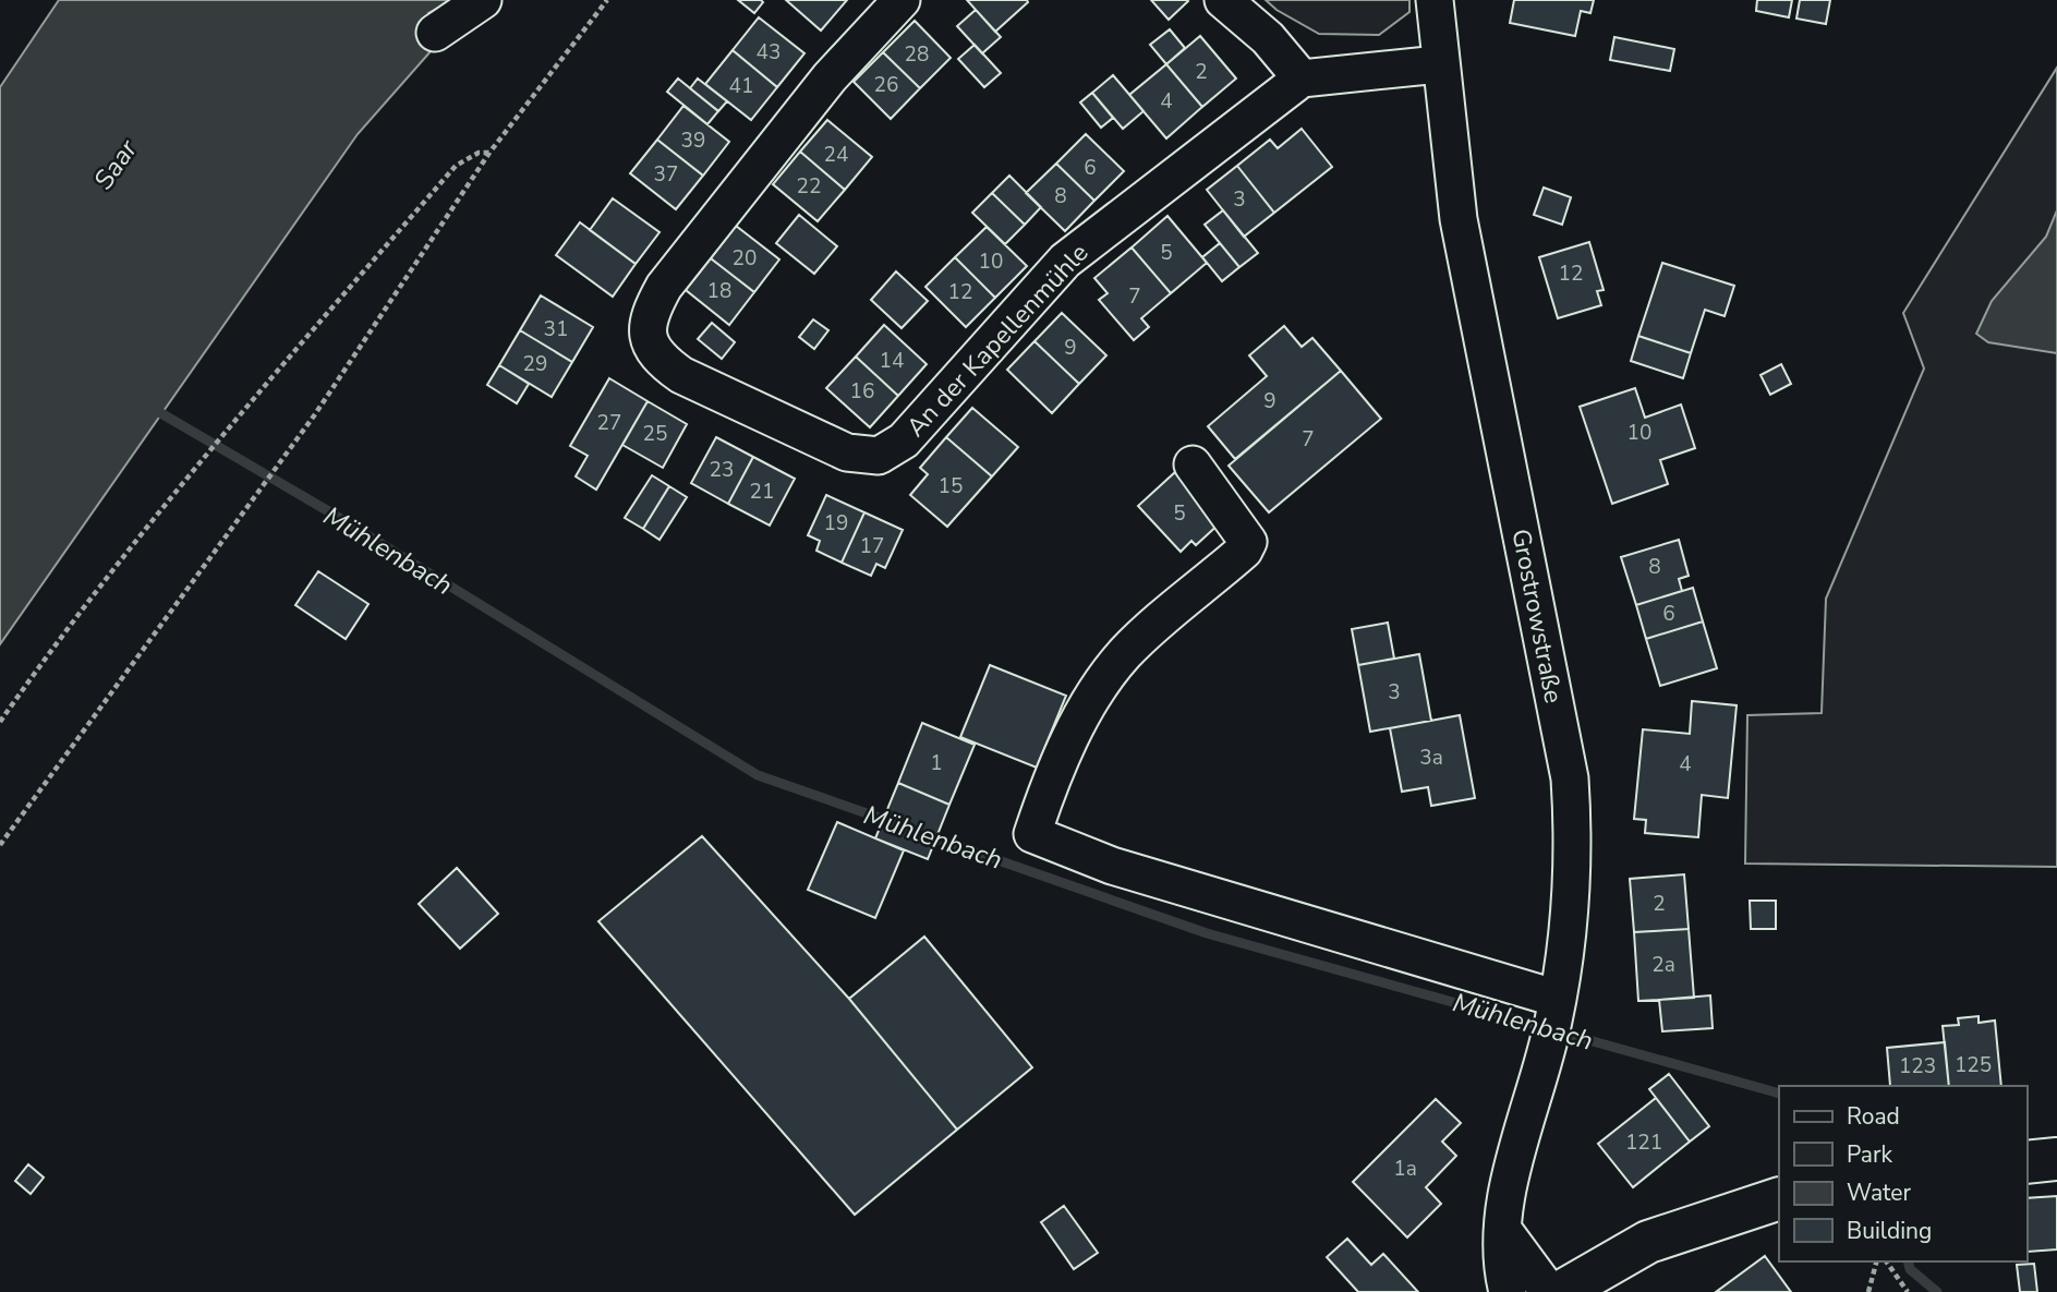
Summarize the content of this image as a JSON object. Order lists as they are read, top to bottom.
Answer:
{
  "streets": {
    "street": ["An der Kapellenmühle", "Grostrowstraße"]
  },
  "water": ["Saar", "Mühlenbach"],
  "house_numbers": [
    "43",
    "28",
    "2",
    "26",
    "41",
    "4",
    "39",
    "24",
    "6",
    "37",
    "22",
    "8",
    "3",
    "5",
    "20",
    "10",
    "12",
    "18",
    "12",
    "7",
    "31",
    "9",
    "14",
    "29",
    "16",
    "9",
    "27",
    "10",
    "25",
    "7",
    "23",
    "15",
    "21",
    "5",
    "19",
    "17",
    "8",
    "6",
    "3",
    "3a",
    "1",
    "4",
    "2",
    "2a",
    "125",
    "123",
    "121",
    "1a"
  ],
  "legend": [
    "Road",
    "Park",
    "Water",
    "Building"
  ]
}
